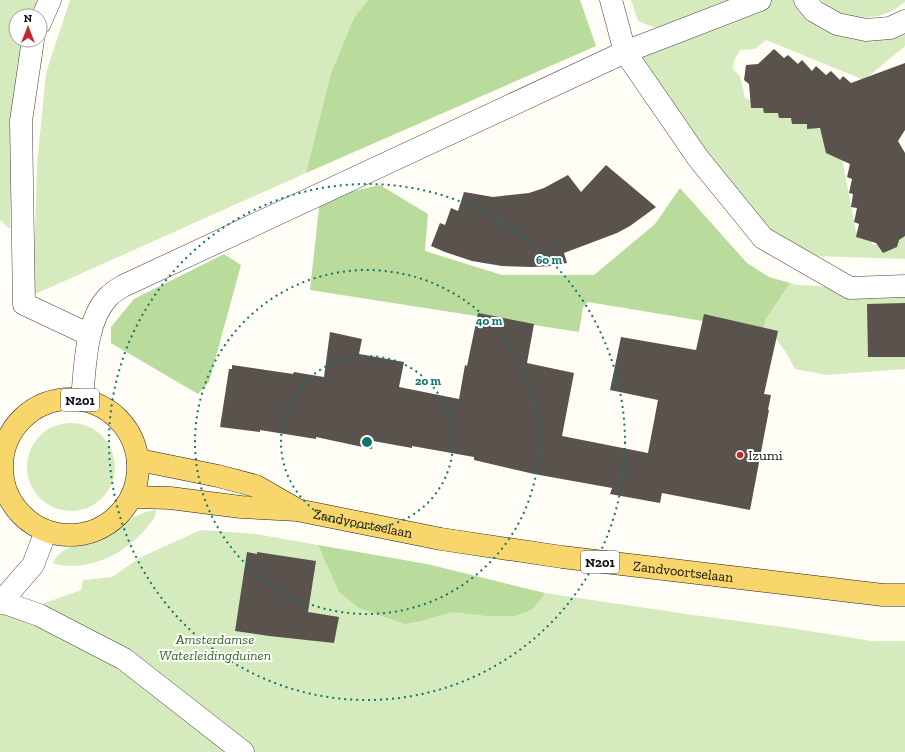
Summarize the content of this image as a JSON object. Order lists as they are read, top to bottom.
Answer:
{
  "streets": {
    "main road": ["N201", "Zandvoortselaan"]
  },
  "crossings": [
    ["N201", "Zandvoortselaan"]
  ],
  "parks": ["Amsterdamse Waterleidingduinen"],
  "places": ["Izumi"],
  "north": "top",
  "rings": ["60 m", "40 m", "20 m"]
}
